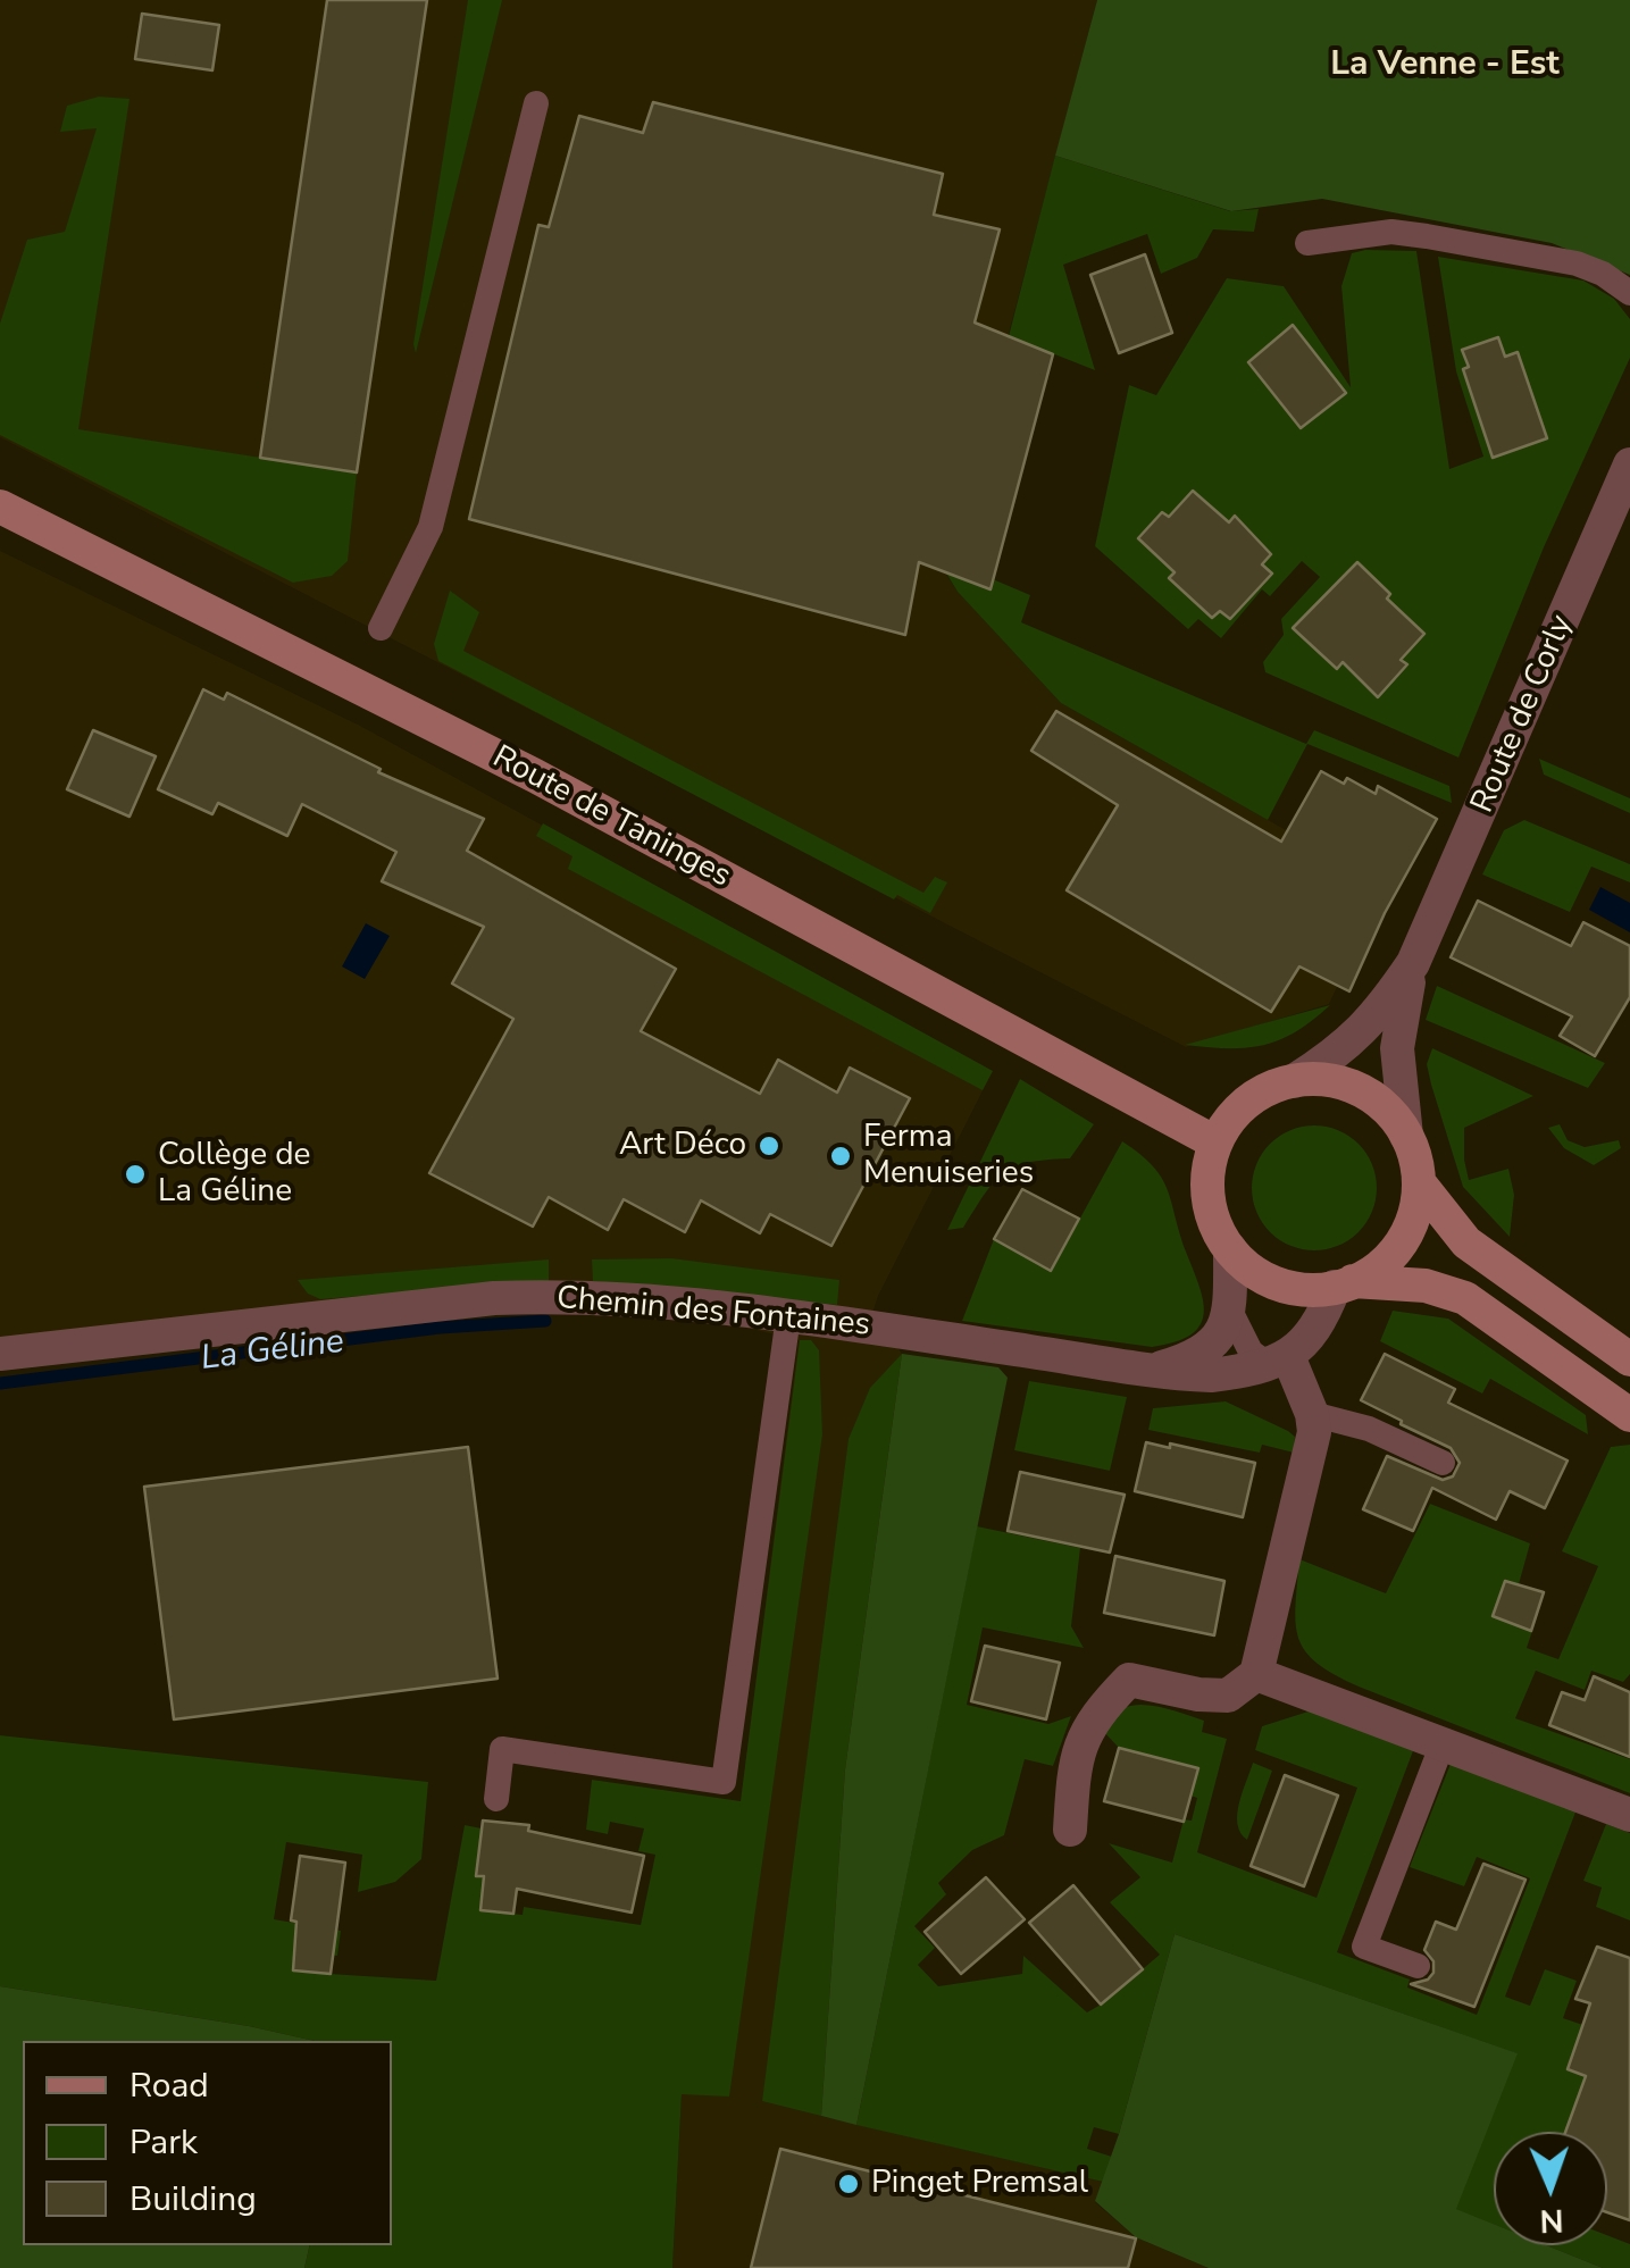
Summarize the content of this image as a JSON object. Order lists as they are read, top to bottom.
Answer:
{
  "streets": {
    "main road": ["Route de Taninges"],
    "street": ["Route de Corly", "Chemin des Fontaines"]
  },
  "crossings": [
    ["Route de Corly", "Route de Taninges"]
  ],
  "districts": ["La Venne - Est"],
  "water": ["La Géline"],
  "places": [
    "Art Déco",
    "Ferma Menuiseries",
    "Collège de La Géline",
    "Pinget Premsal"
  ],
  "legend": ["Road", "Park", "Building"],
  "north": "bottom"
}
